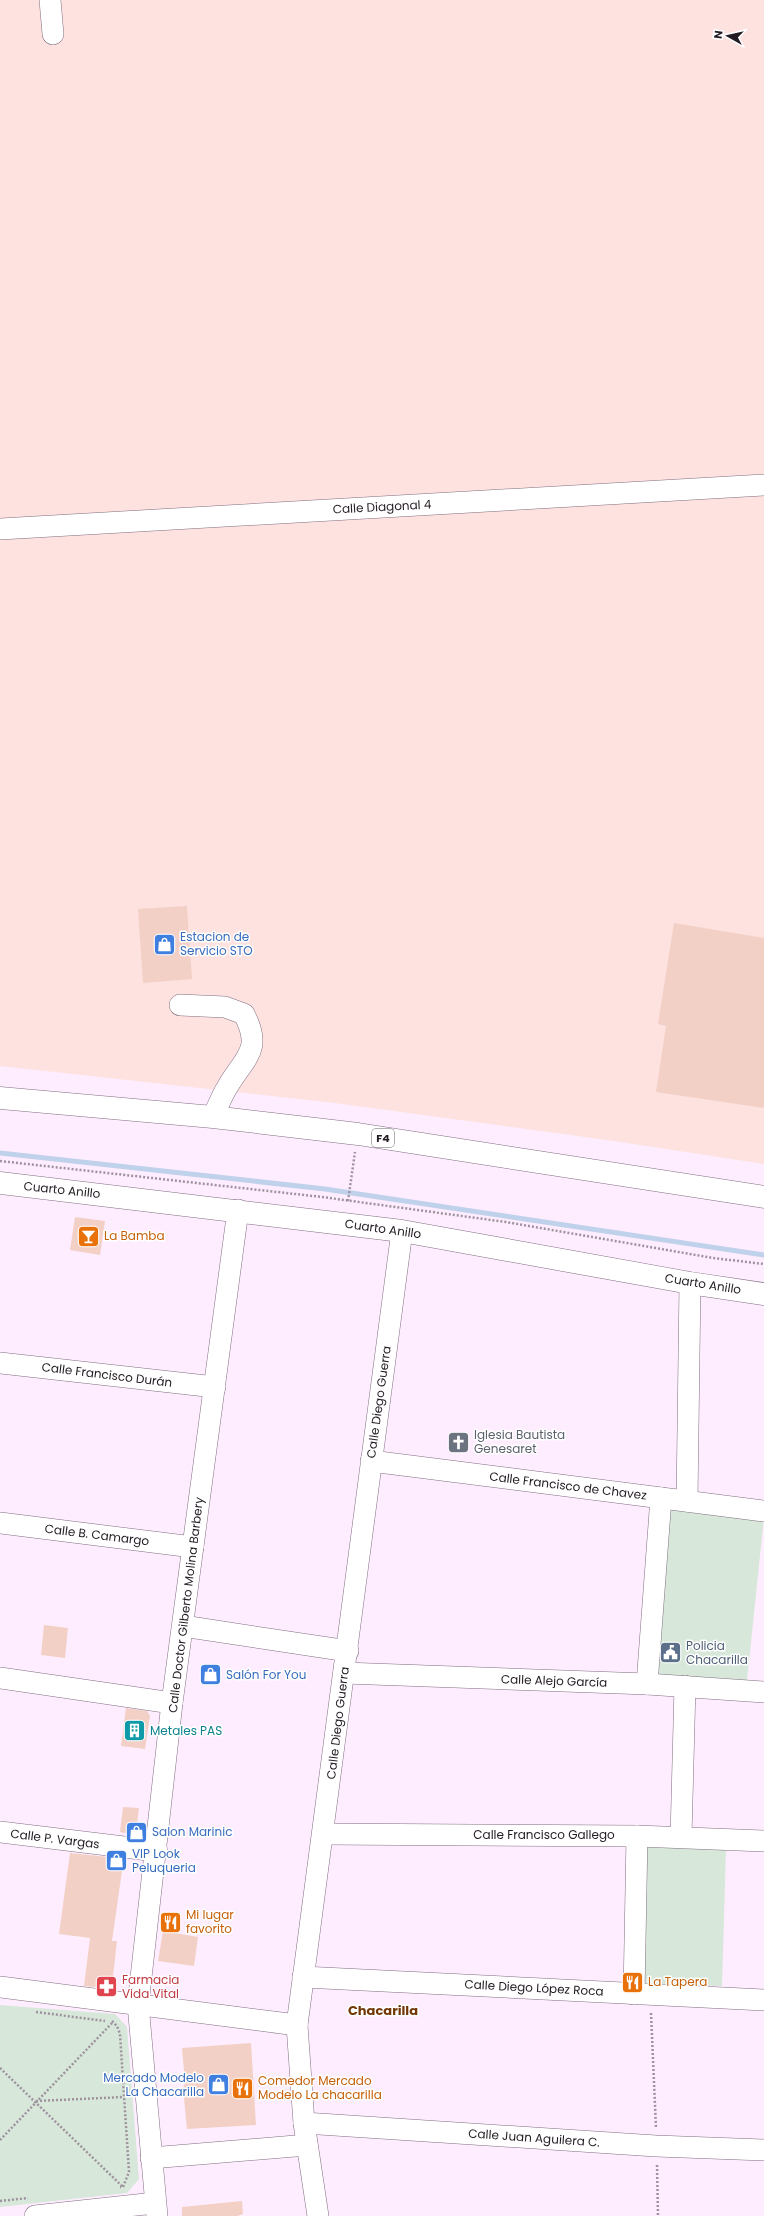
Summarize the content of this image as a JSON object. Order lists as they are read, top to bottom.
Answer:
{
  "streets": {
    "highway": ["F4", "Cuarto Anillo"],
    "street": [
      "Calle Diagonal 4",
      "Calle Francisco Durán",
      "Calle Diego Guerra",
      "Calle Francisco de Chavez",
      "Calle B. Camargo",
      "Calle Doctor Gilberto Molina Barbery",
      "Calle Alejo García",
      "Calle Francisco Gallego",
      "Calle P. Vargas",
      "Calle Diego López Roca",
      "Calle Juan Aguilera C."
    ]
  },
  "crossings": [
    ["Cuarto Anillo", "Calle Diego Guerra"],
    ["Cuarto Anillo", "Calle Doctor Gilberto Molina Barbery"],
    ["Calle Francisco Durán", "Calle Doctor Gilberto Molina Barbery"],
    ["Calle Diego Guerra", "Calle Francisco de Chavez"],
    ["Calle Diego Guerra", "Calle Alejo García"],
    ["Calle Diego Guerra", "Calle Francisco Gallego"],
    ["Calle Diego Guerra", "Calle Diego López Roca"],
    ["Calle Diego Guerra", "Calle Juan Aguilera C."],
    ["Calle B. Camargo", "Calle Doctor Gilberto Molina Barbery"],
    ["Calle Doctor Gilberto Molina Barbery", "Calle P. Vargas"]
  ],
  "districts": ["Chacarilla"],
  "places": {
    "shop": [
      "Estacion de Servicio STO",
      "Salón For You",
      "Salon Marinic",
      "VIP Look Peluqueria",
      "Mercado Modelo La Chacarilla"
    ],
    "bar": ["La Bamba"],
    "church": ["Iglesia Bautista Genesaret"],
    "public building": ["Policia Chacarilla"],
    "building": ["Metales PAS"],
    "restaurant": ["Mi lugar favorito", "La Tapera", "Comedor Mercado Modelo La chacarilla"],
    "pharmacy": ["Farmacia Vida Vital"]
  },
  "north": "left"
}
